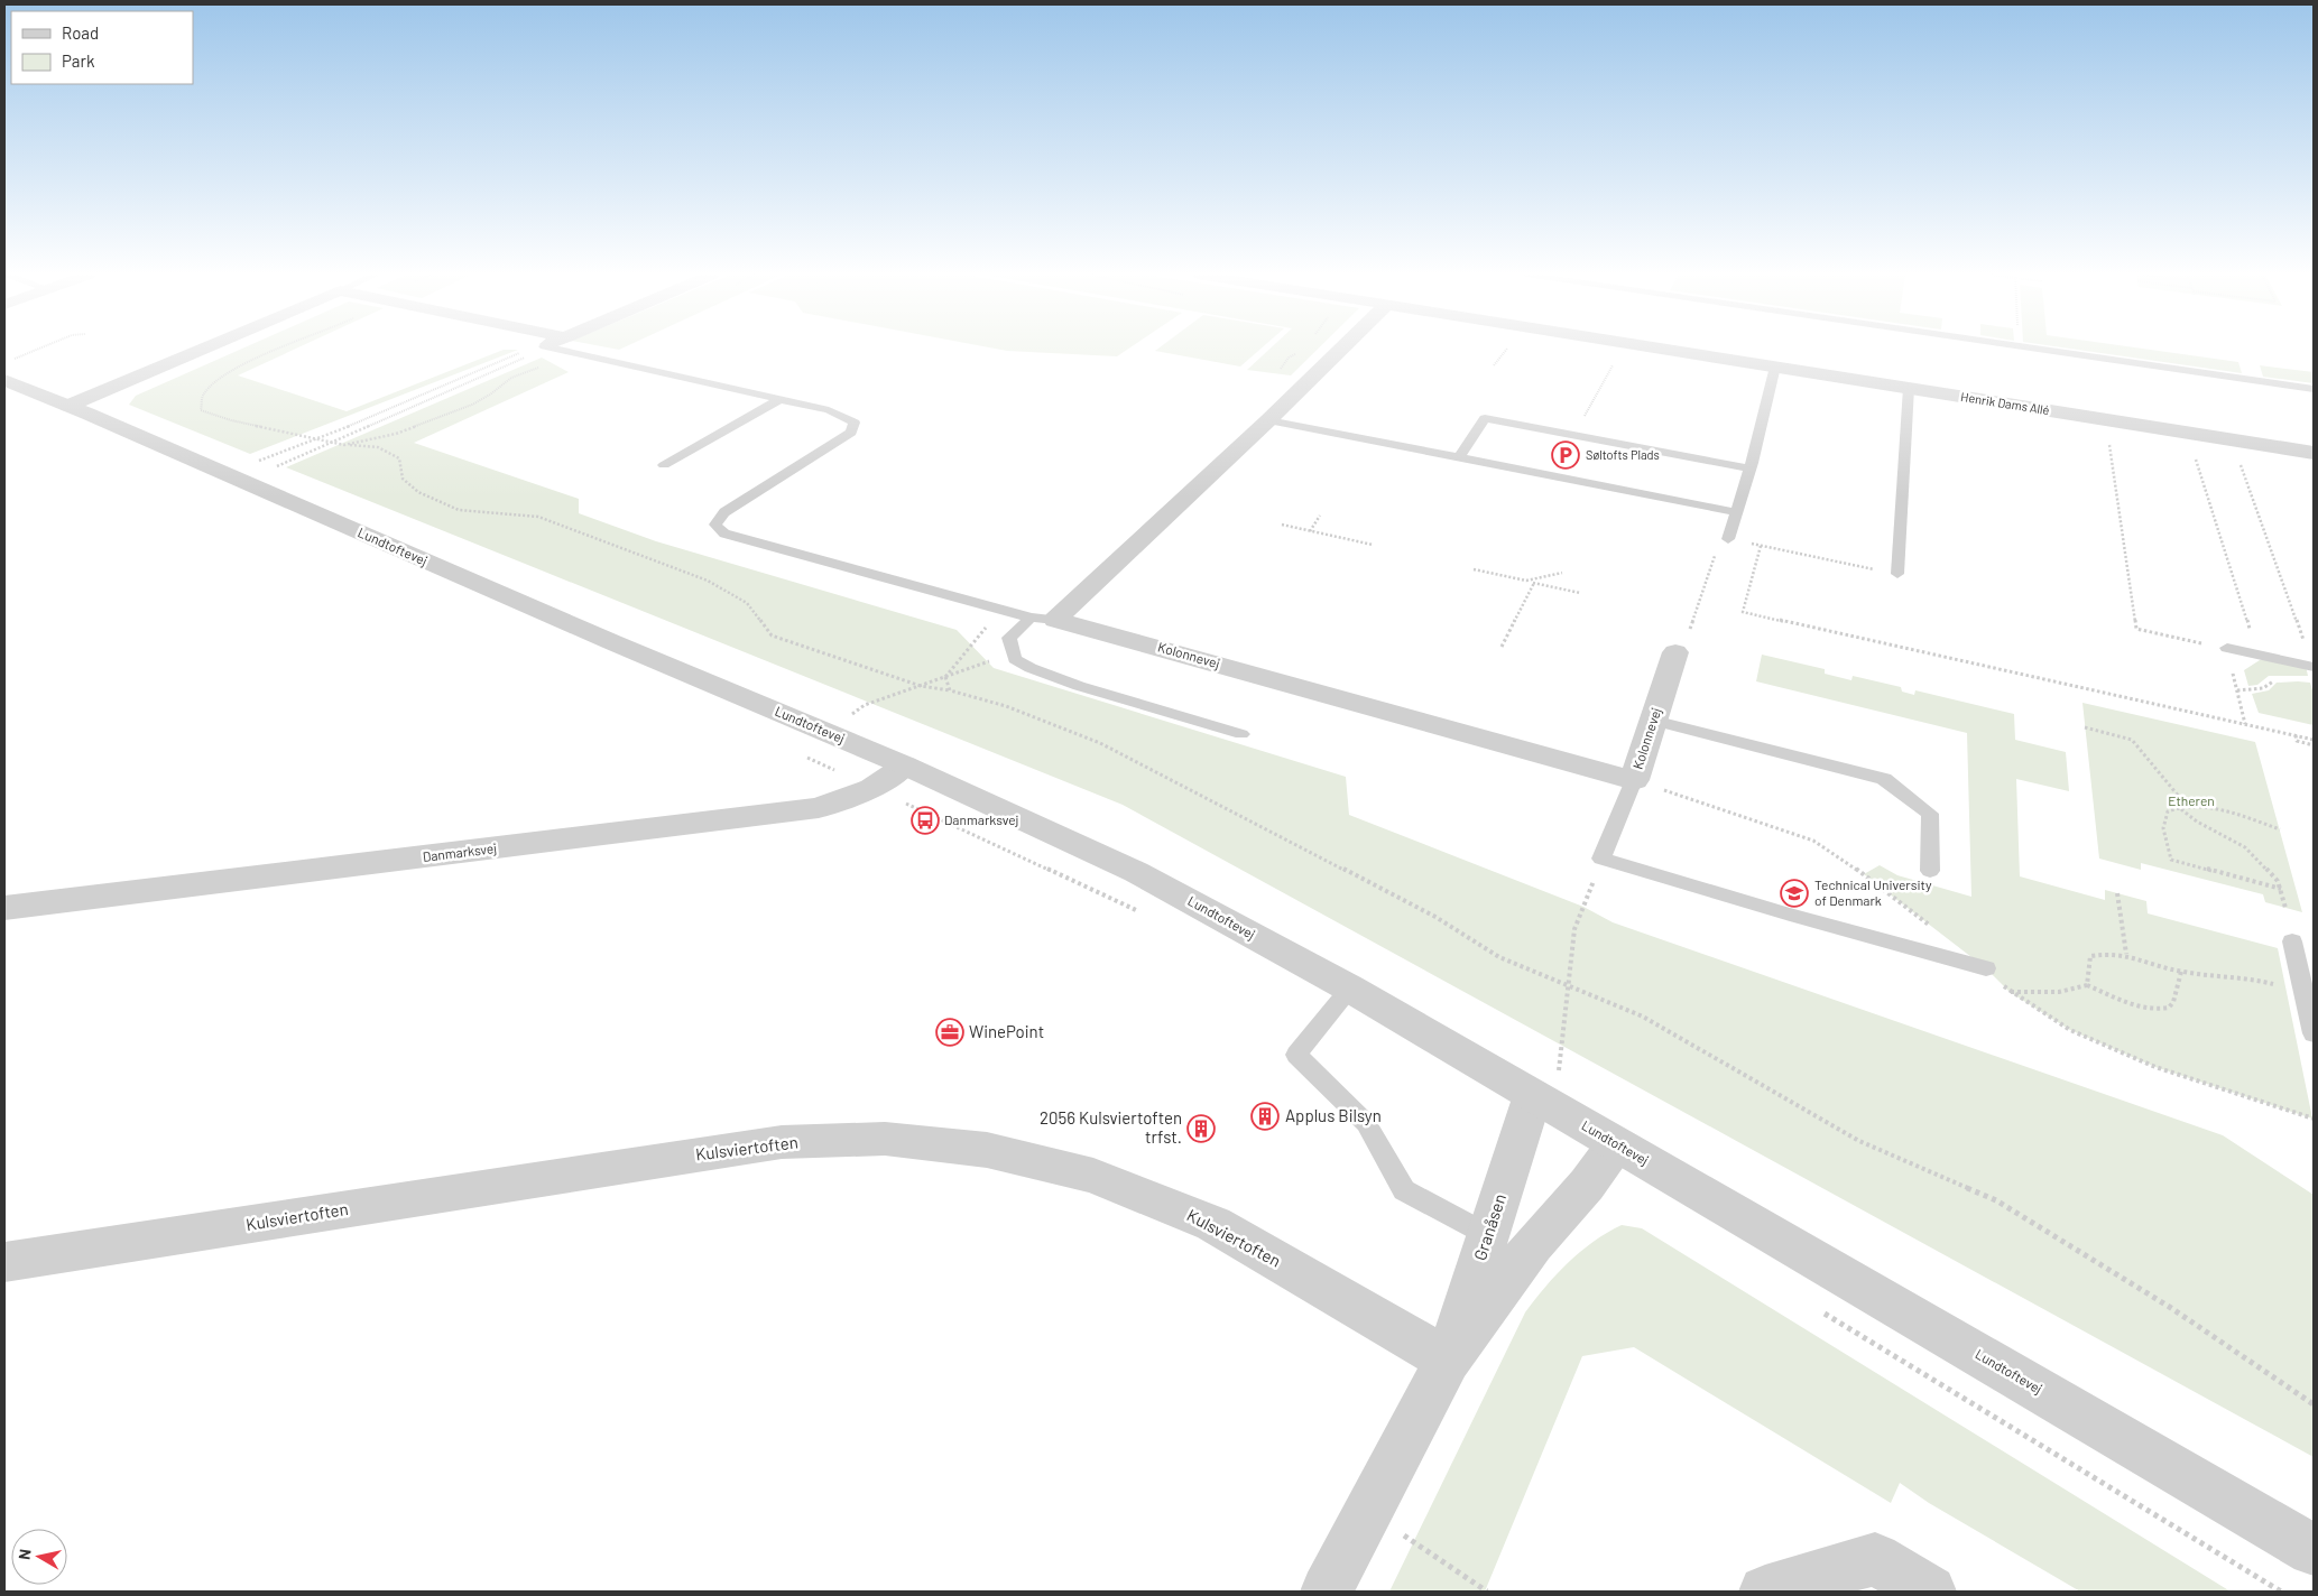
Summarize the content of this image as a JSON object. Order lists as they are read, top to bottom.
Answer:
{
  "streets": {
    "street": [
      "Henrik Dams Allé",
      "Lundtoftevej",
      "Kolonnevej",
      "Danmarksvej",
      "Kulsviertoften",
      "Granåsen"
    ]
  },
  "crossings": [
    ["Lundtoftevej", "Danmarksvej"],
    ["Lundtoftevej", "Granåsen"],
    ["Kulsviertoften", "Granåsen"]
  ],
  "parks": ["Etheren"],
  "places": {
    "parking": ["Søltofts Plads"],
    "bus stop": ["Danmarksvej"],
    "school or university": ["Technical University of Denmark"],
    "office": ["WinePoint"],
    "building": ["Applus Bilsyn", "2056 Kulsviertoften trfst."]
  },
  "legend": ["Road", "Park"],
  "north": "left"
}
